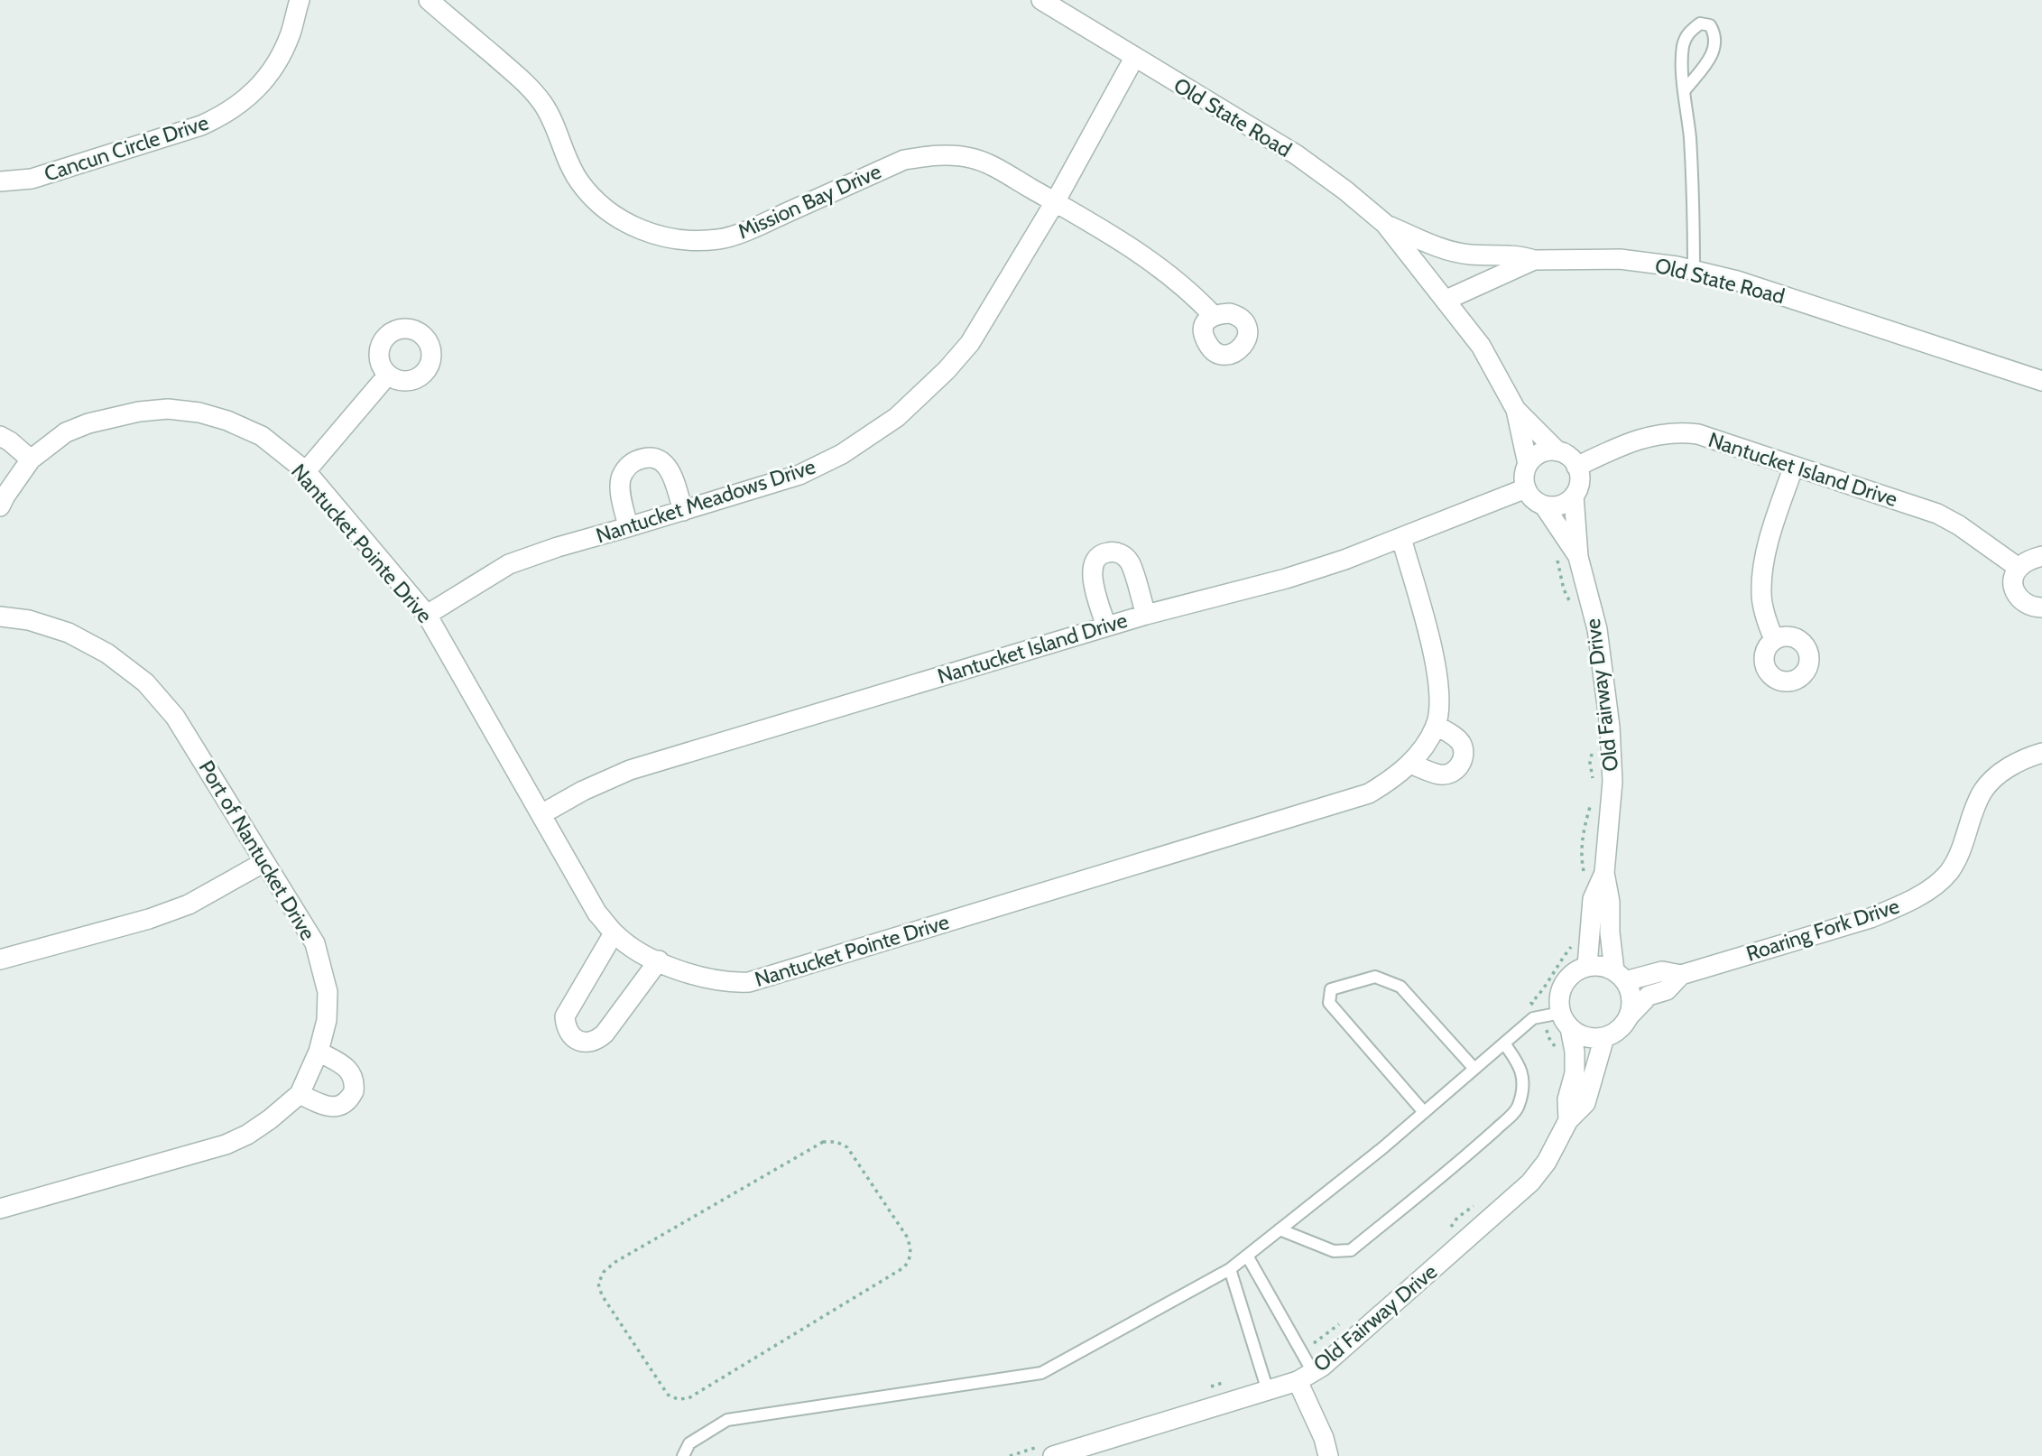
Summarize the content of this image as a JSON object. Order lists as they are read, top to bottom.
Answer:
{
  "streets": {
    "street": [
      "Old State Road",
      "Cancun Circle Drive",
      "Mission Bay Drive",
      "Nantucket Island Drive",
      "Nantucket Meadows Drive",
      "Nantucket Pointe Drive",
      "Old Fairway Drive",
      "Port of Nantucket Drive",
      "Roaring Fork Drive"
    ]
  },
  "crossings": [
    ["Old State Road", "Nantucket Meadows Drive"],
    ["Mission Bay Drive", "Nantucket Meadows Drive"],
    ["Nantucket Island Drive", "Nantucket Pointe Drive"],
    ["Nantucket Island Drive", "Old Fairway Drive"],
    ["Nantucket Meadows Drive", "Nantucket Pointe Drive"],
    ["Old Fairway Drive", "Roaring Fork Drive"]
  ]
}
